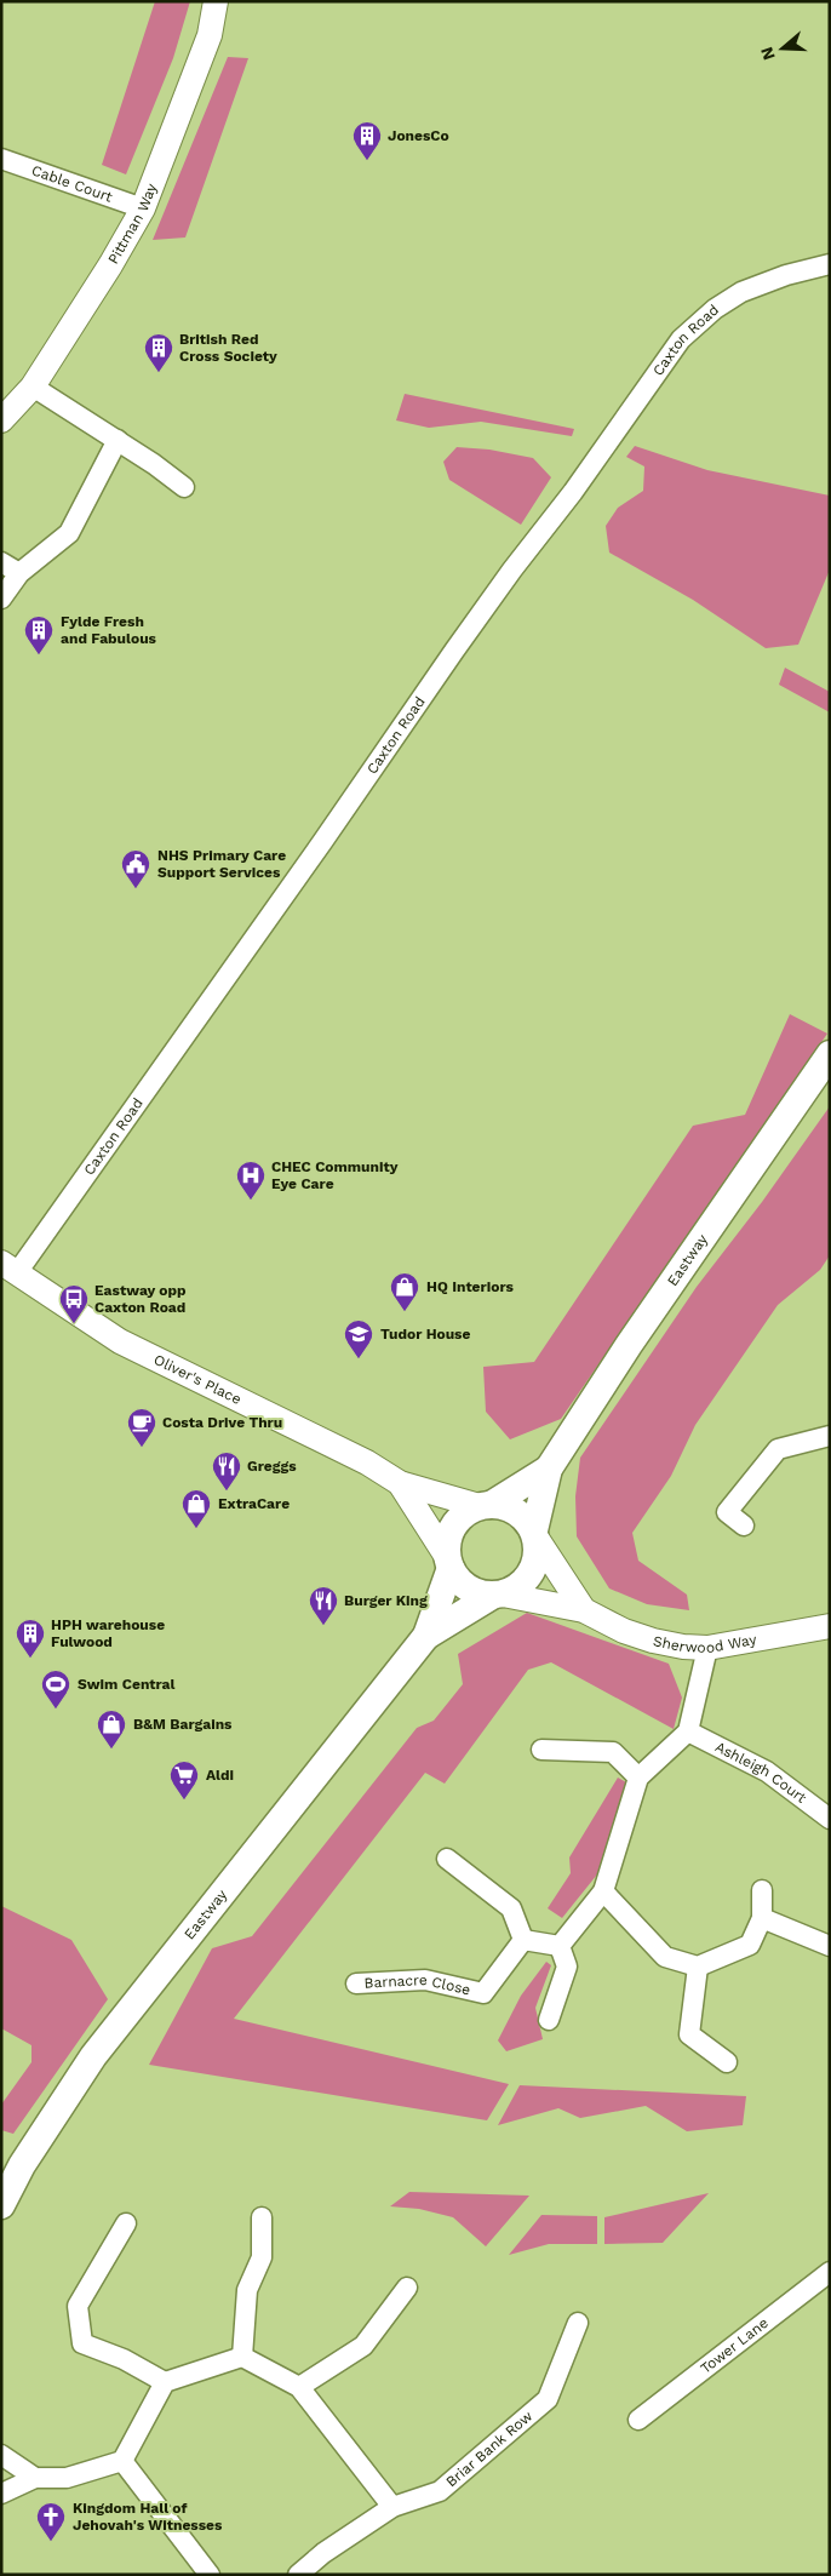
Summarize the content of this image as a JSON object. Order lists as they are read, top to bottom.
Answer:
{
  "streets": {
    "main road": ["Eastway"],
    "street": [
      "Cable Court",
      "Pittman Way",
      "Caxton Road",
      "Oliver's Place",
      "Sherwood Way",
      "Ashleigh Court",
      "Barnacre Close",
      "Tower Lane",
      "Briar Bank Row"
    ]
  },
  "crossings": [
    ["Cable Court", "Pittman Way"],
    ["Caxton Road", "Oliver's Place"],
    ["Eastway", "Oliver's Place"],
    ["Eastway", "Sherwood Way"],
    ["Oliver's Place", "Sherwood Way"]
  ],
  "places": {
    "building": [
      "JonesCo",
      "British Red Cross Society",
      "Fylde Fresh and Fabulous",
      "HPH warehouse Fulwood"
    ],
    "public building": ["NHS Primary Care Support Services"],
    "hospital": ["CHEC Community Eye Care"],
    "shop": ["HQ Interiors", "ExtraCare", "B&M Bargains"],
    "bus stop": ["Eastway opp Caxton Road"],
    "school or university": ["Tudor House"],
    "cafe": ["Costa Drive Thru"],
    "restaurant": ["Greggs", "Burger King"],
    "sports": ["Swim Central"],
    "supermarket": ["Aldi"],
    "church": ["Kingdom Hall of Jehovah's Witnesses"]
  },
  "north": "left"
}
